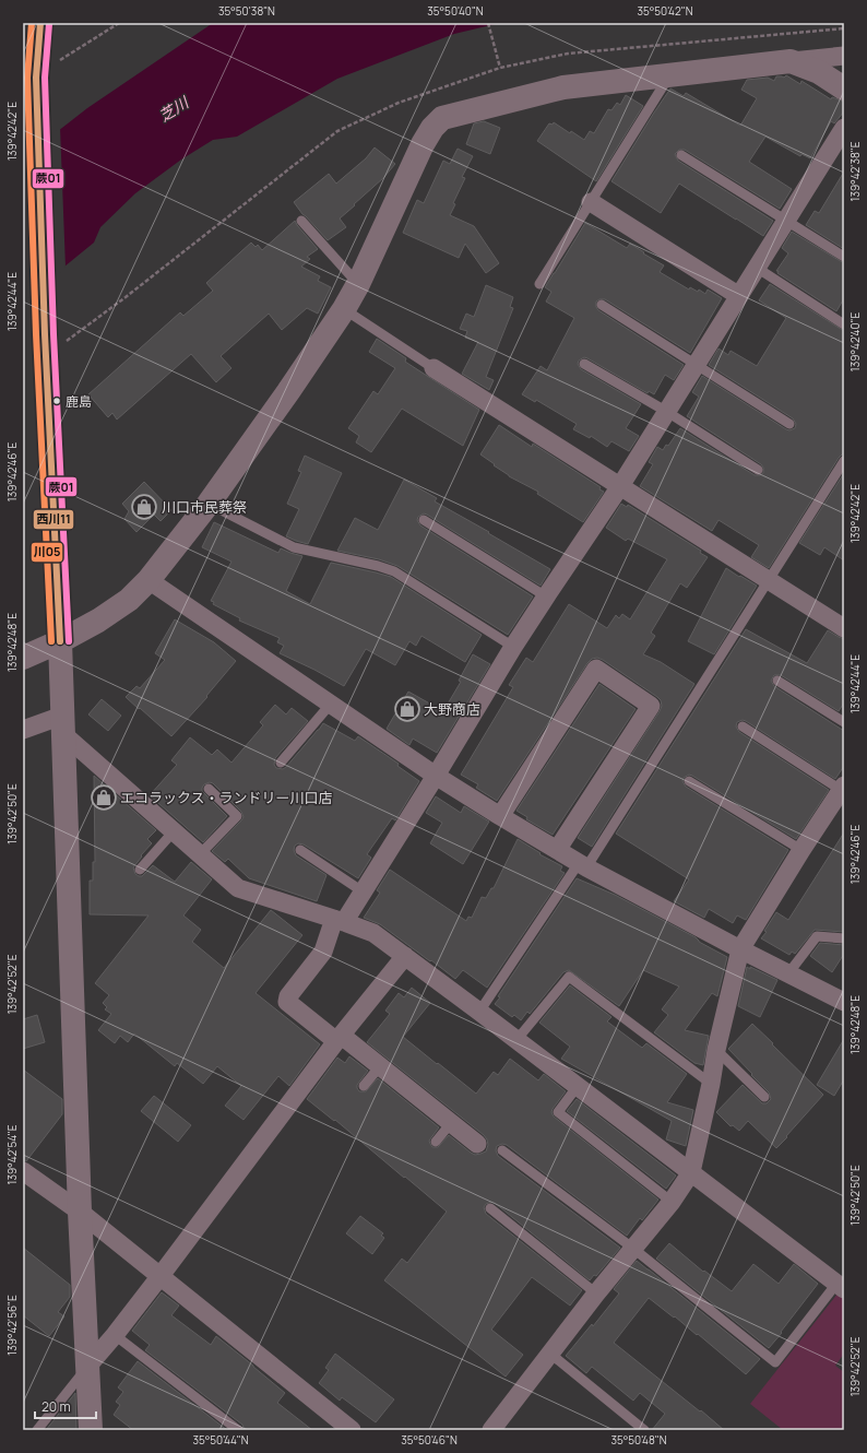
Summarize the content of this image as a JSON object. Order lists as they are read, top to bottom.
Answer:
{
  "water": ["芝川"],
  "places": {
    "other": ["鹿島"],
    "shop": ["川口市民葬祭", "大野商店", "エコラックス・ランドリー川口店"]
  },
  "lines": ["transit line 西川11", "transit line 川05", "transit line 蕨01"],
  "scale_bar": "20 m",
  "coordinates": [
    "35°50'38\"N",
    "35°50'40\"N",
    "35°50'42\"N",
    "139°42'42\"E",
    "139°42'38\"E",
    "139°42'44\"E",
    "139°42'40\"E",
    "139°42'46\"E",
    "139°42'48\"E",
    "139°42'50\"E",
    "139°42'52\"E",
    "139°42'54\"E",
    "139°42'56\"E",
    "35°50'44\"N",
    "35°50'46\"N",
    "35°50'48\"N"
  ]
}
